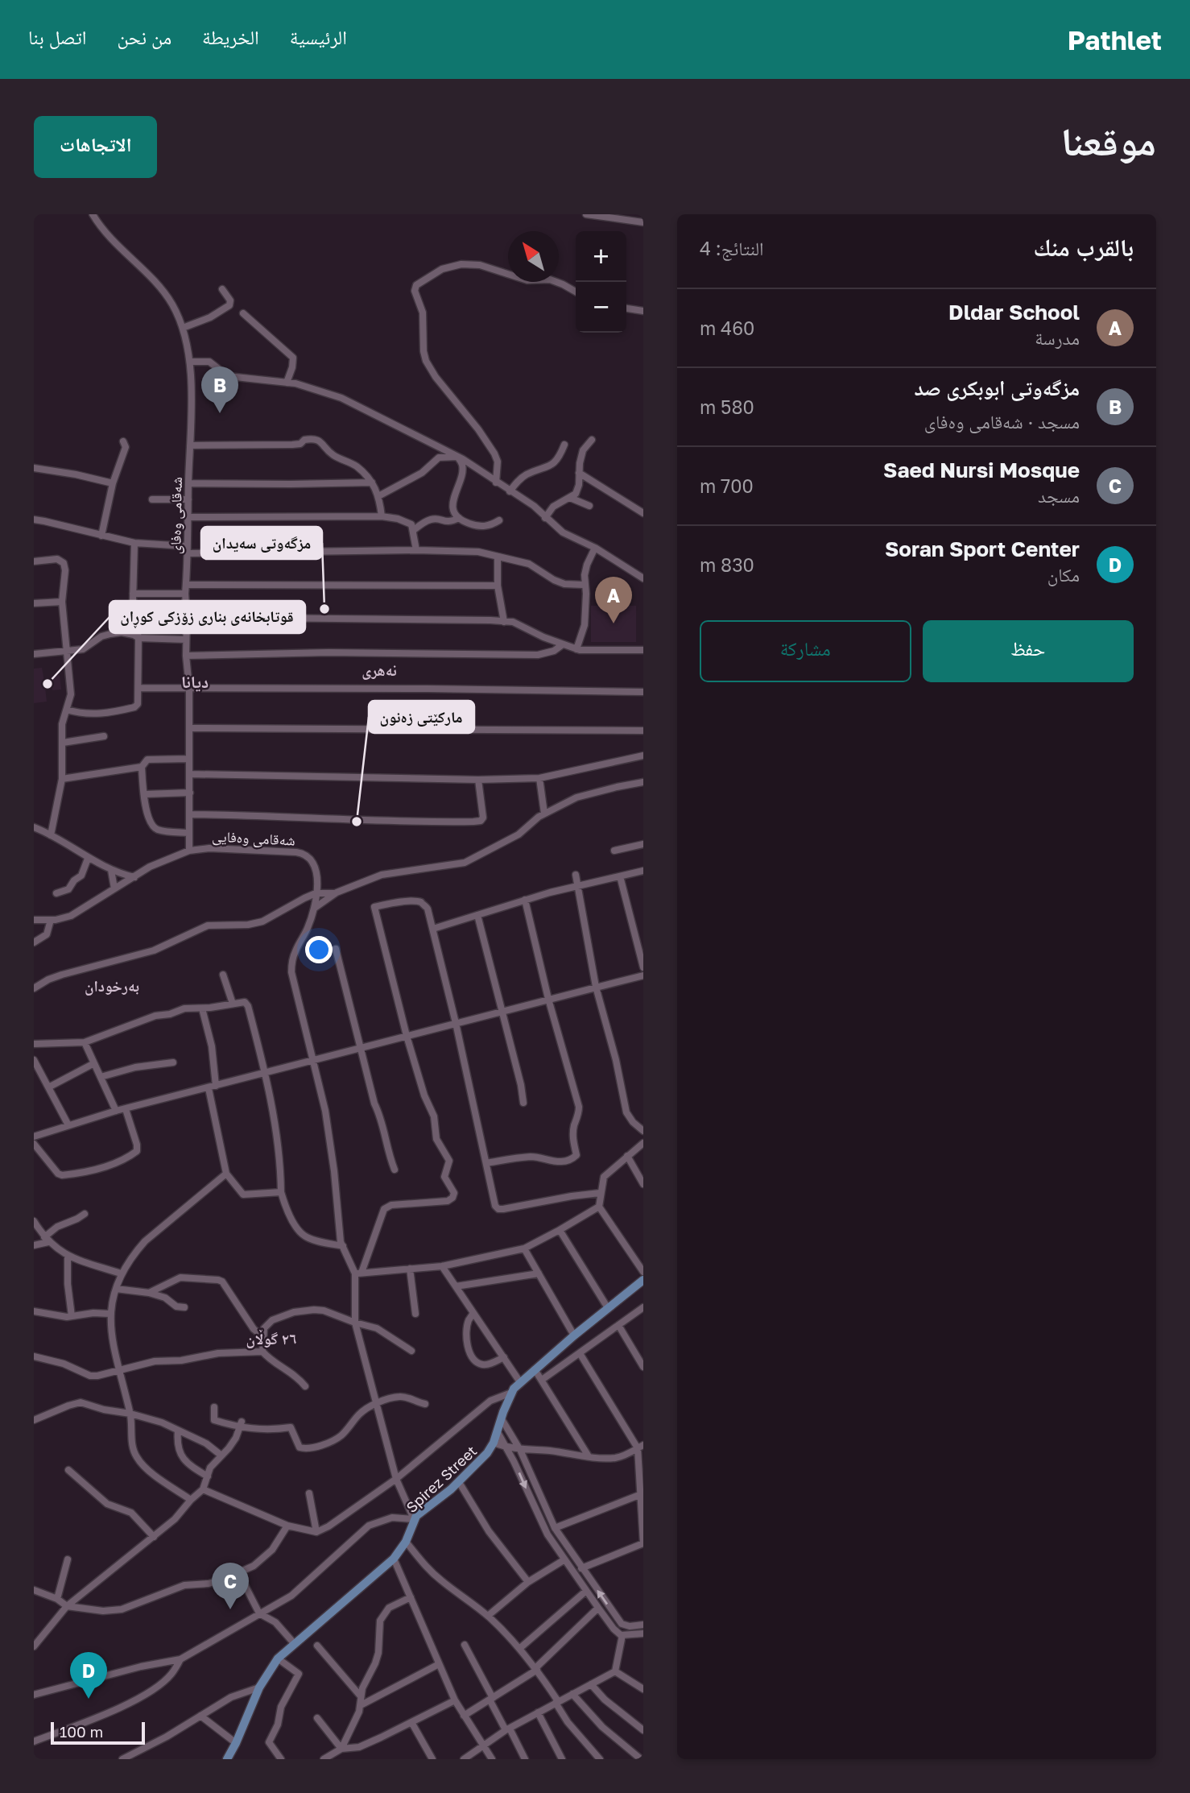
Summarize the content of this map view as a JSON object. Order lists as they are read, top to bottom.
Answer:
{
  "streets": {
    "main road": ["Spirez Street"],
    "street": ["شەقامی وەفای", "شەقامی وەفایی"]
  },
  "crossings": [
    ["شەقامی وەفای", "شەقامی وەفایی"]
  ],
  "districts": [
    "نەھری",
    "دیانا",
    "بەرخودان",
    "٢٦ گوڵان"
  ],
  "places": ["مزگەوتی سەیدان", "قوتابخانەی بناری زۆزکی کوڕان", "مارکێتی زەنون"],
  "scale_bar": "100 m",
  "north": "top left",
  "page": {
    "header": "Pathlet",
    "nav": [
      "الرئيسية",
      "الخريطة",
      "من نحن",
      "اتصل بنا"
    ],
    "title": "موقعنا",
    "buttons": [
      "الاتجاهات",
      ["حفظ", "مشاركة"]
    ],
    "heading": ["بالقرب منك", "النتائج: 4"],
    "map_buttons": ["+", "−"],
    "list": [
      {
        "mark": "A",
        "name": "Dldar School",
        "note": "مدرسة",
        "value": "460 m"
      },
      {
        "mark": "B",
        "name": "مزگەوتی ابوبکری صد",
        "note": "مسجد · شەقامی وەفای",
        "value": "580 m"
      },
      {
        "mark": "C",
        "name": "Saed Nursi Mosque",
        "note": "مسجد",
        "value": "700 m"
      },
      {
        "mark": "D",
        "name": "Soran Sport Center",
        "note": "مكان",
        "value": "830 m"
      }
    ],
    "pins": [
      "B",
      "A",
      "C",
      "D"
    ],
    "scale": "100 m"
  }
}
